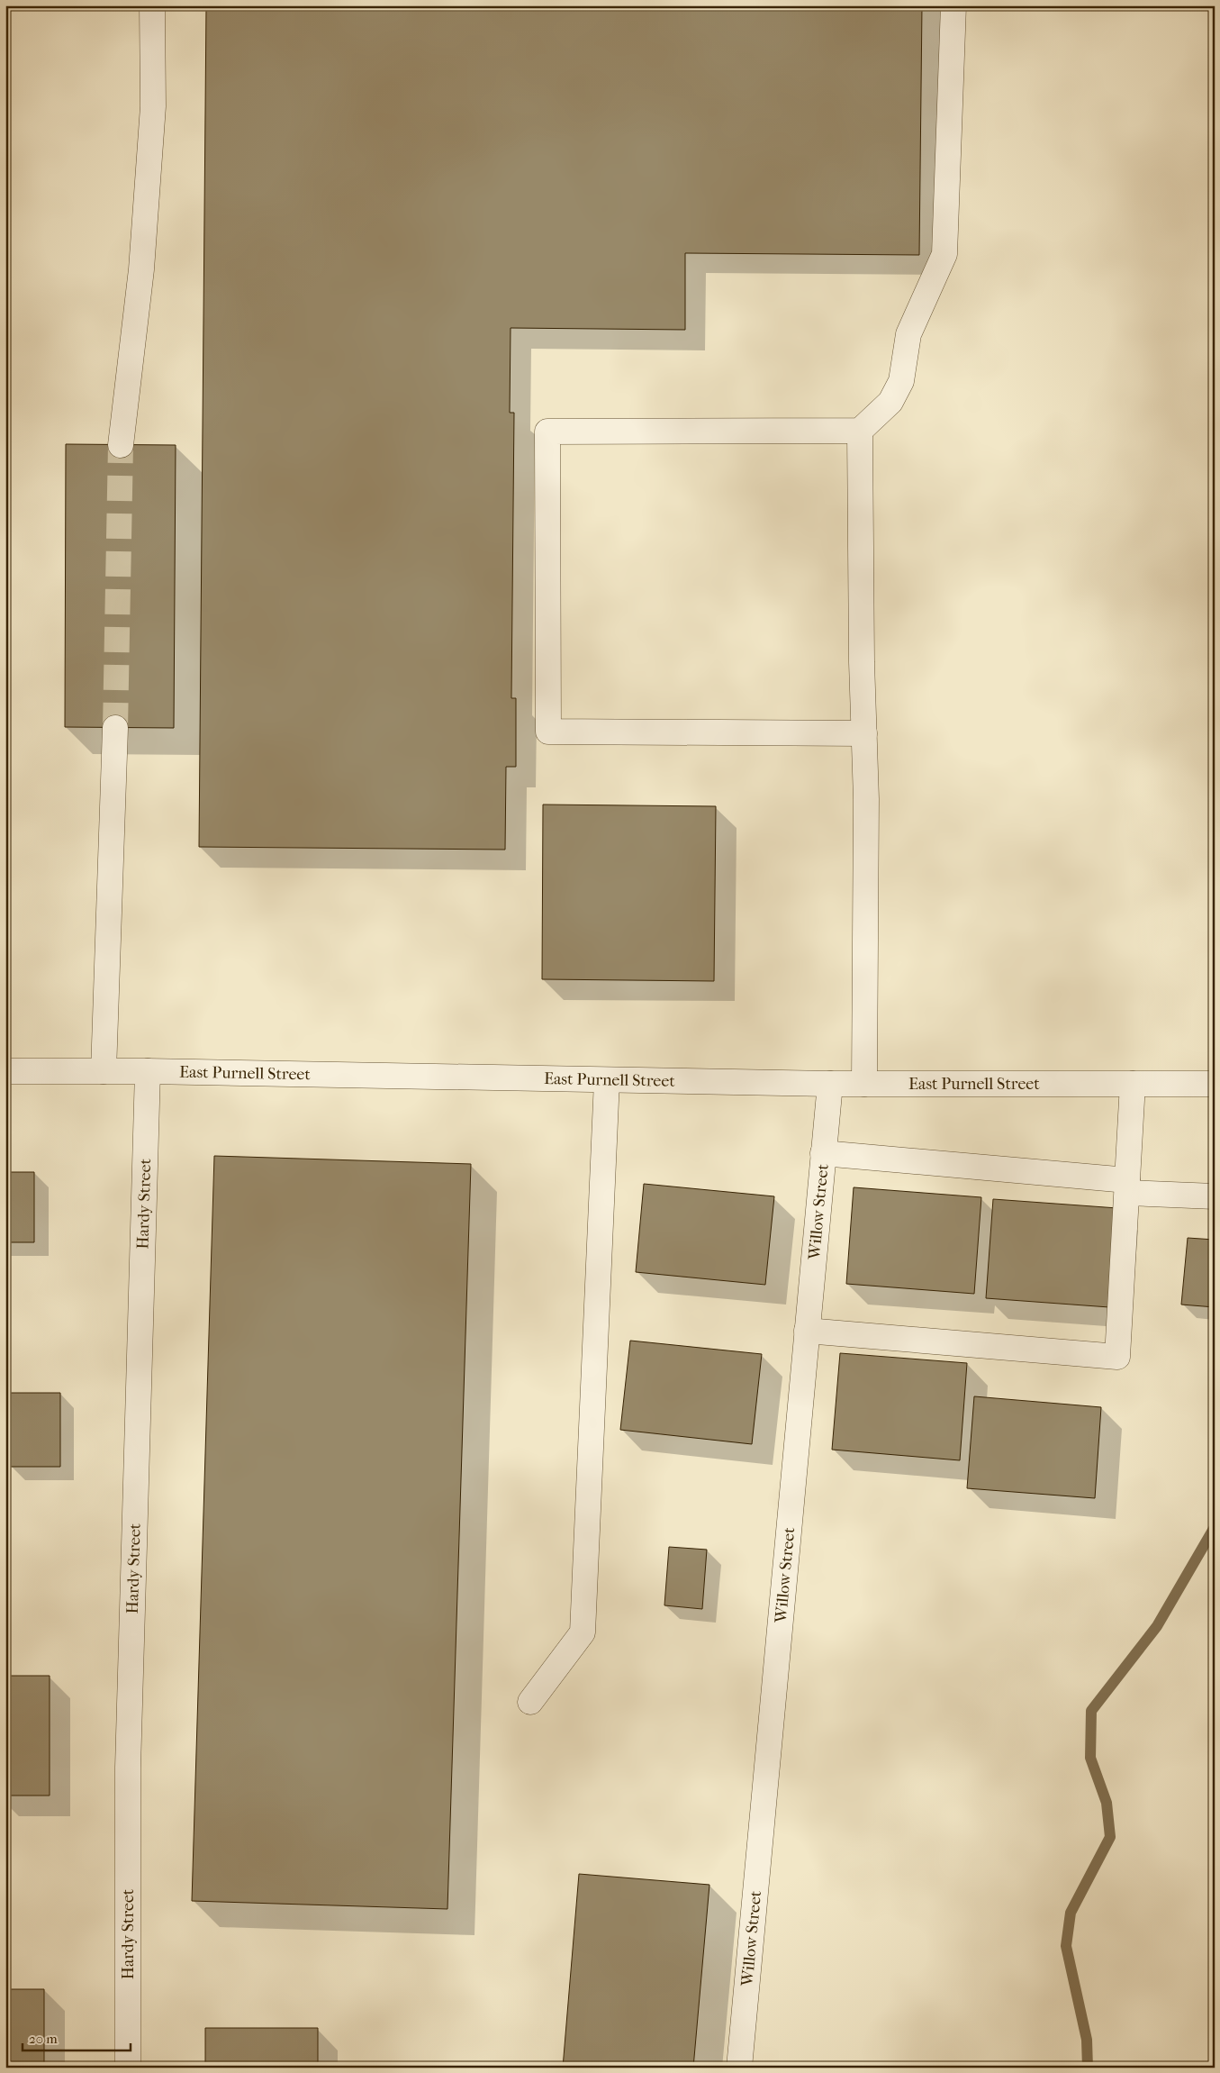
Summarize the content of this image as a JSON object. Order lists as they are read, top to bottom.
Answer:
{
  "streets": {
    "street": ["East Purnell Street", "Hardy Street", "Willow Street"]
  },
  "crossings": [
    ["East Purnell Street", "Hardy Street"],
    ["East Purnell Street", "Willow Street"]
  ],
  "scale_bar": "20 m"
}
